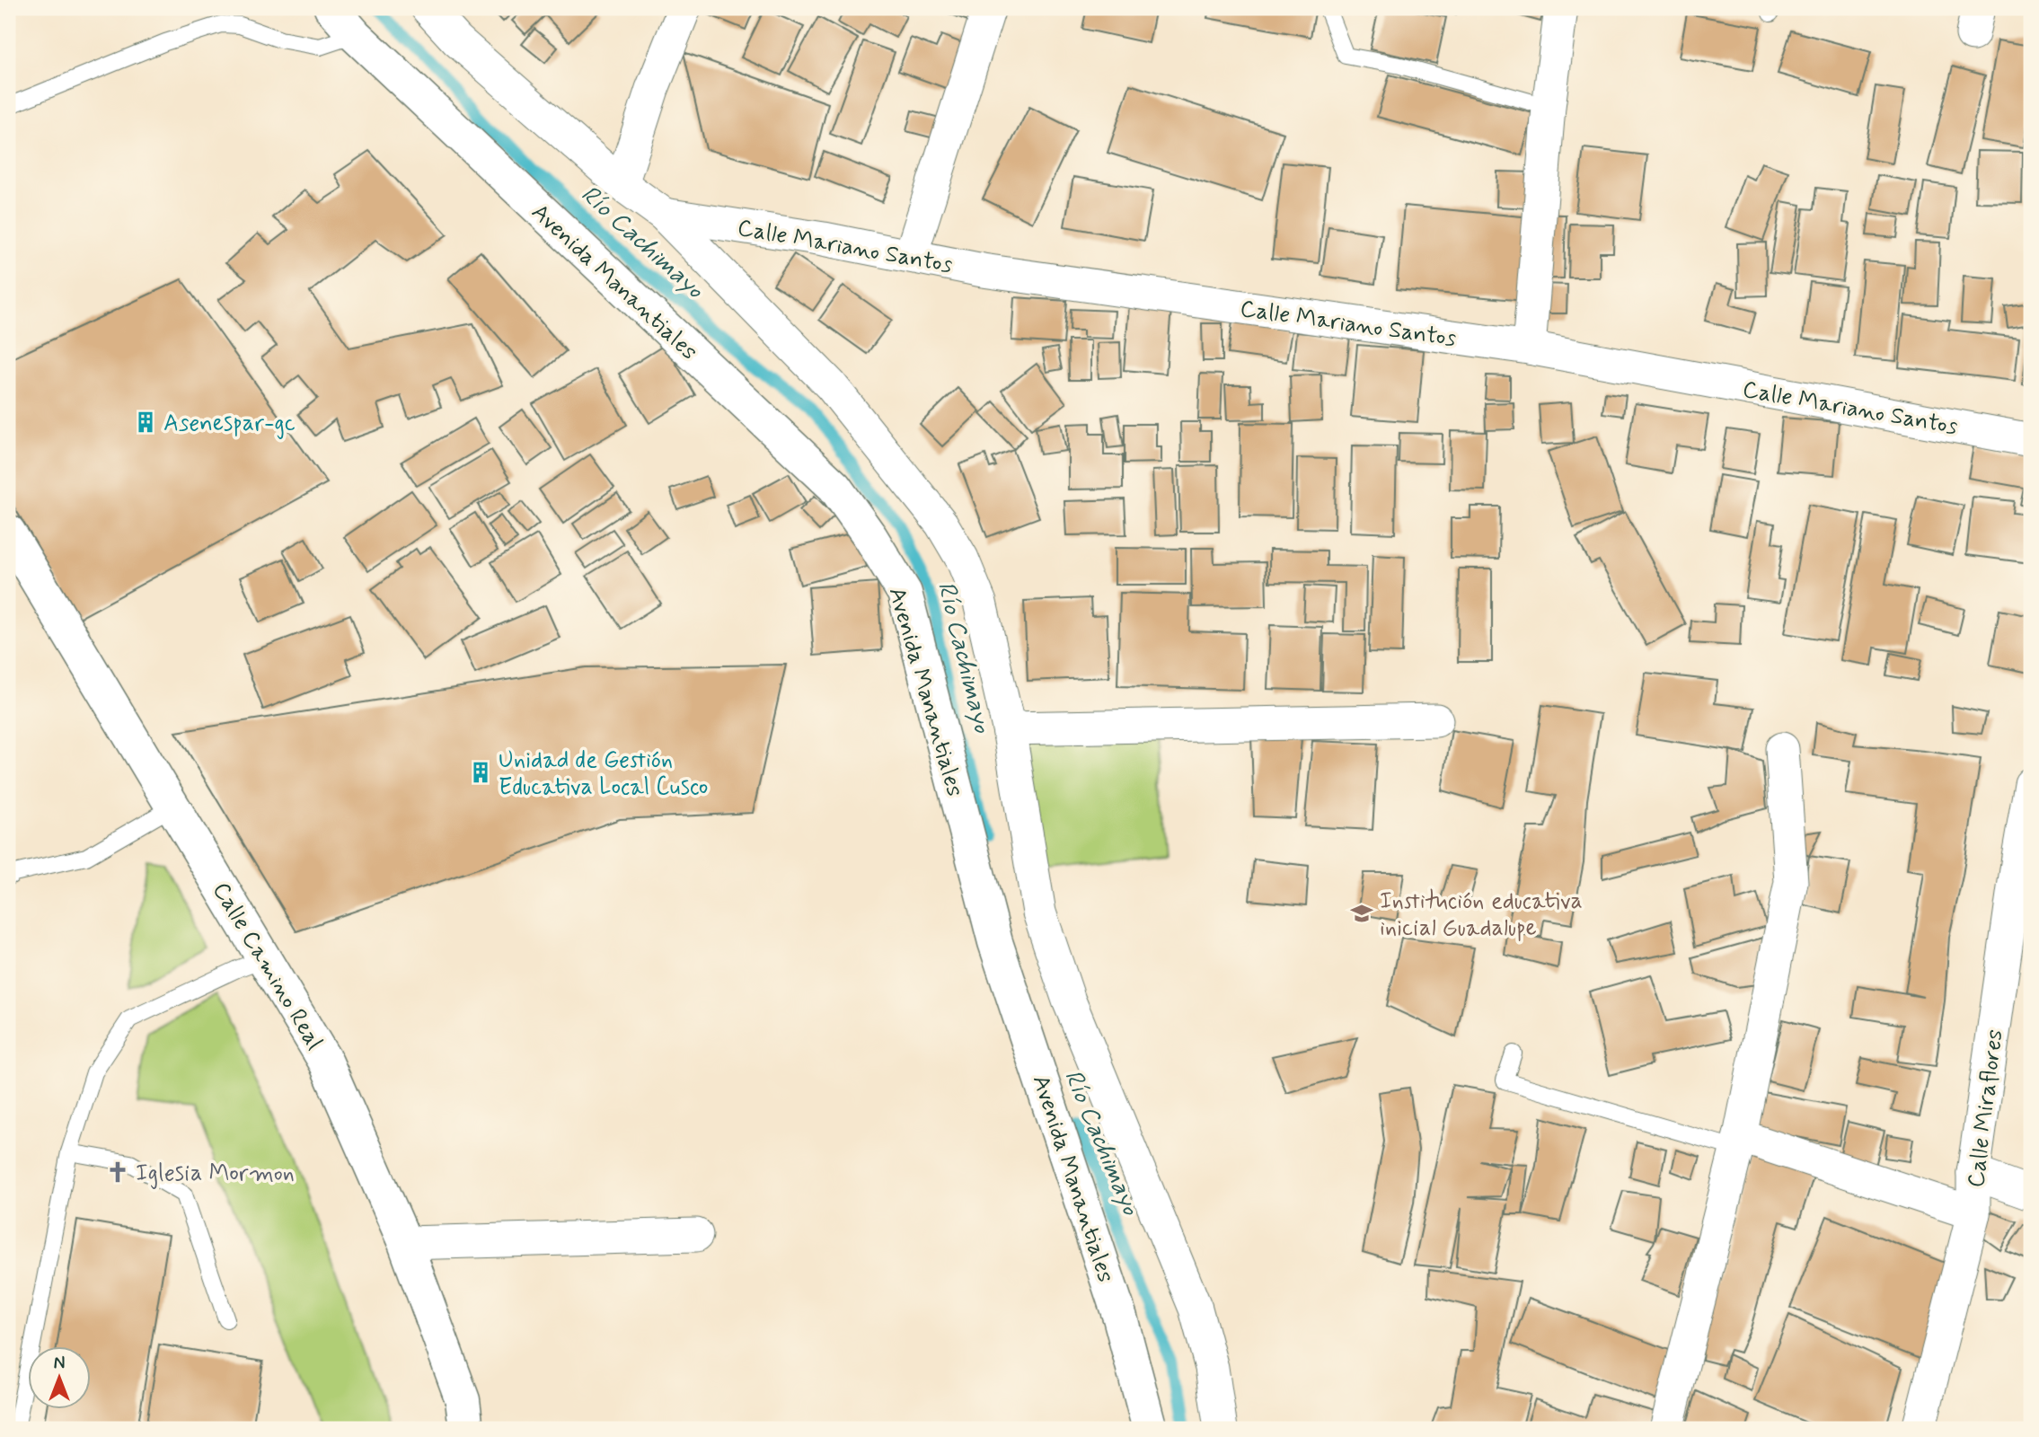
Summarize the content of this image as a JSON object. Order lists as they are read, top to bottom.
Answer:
{
  "streets": {
    "main road": ["Avenida Manantiales", "Calle Camino Real"],
    "street": ["Calle Mariano Santos", "Calle Miraflores"]
  },
  "water": ["Río Cachimayo"],
  "places": {
    "building": ["Asenespar-gc", "Unidad de Gestión Educativa Local Cusco"],
    "school or university": ["Institución educativa inicial Guadalupe"],
    "church": ["Iglesia Mormon"]
  },
  "north": "top"
}
